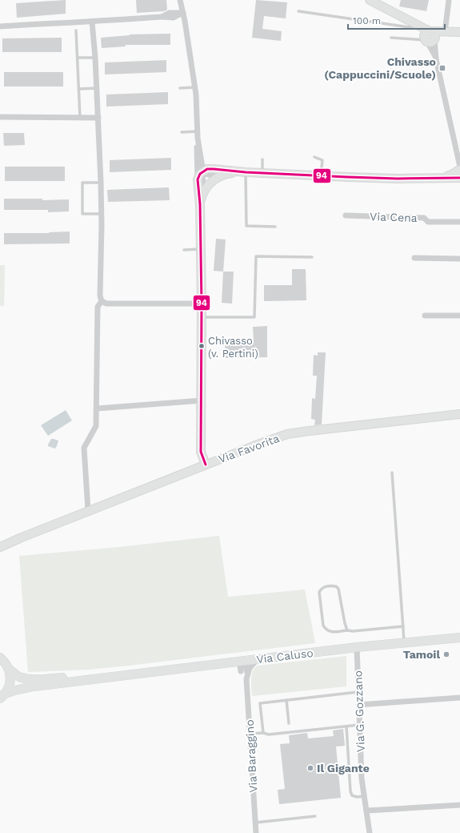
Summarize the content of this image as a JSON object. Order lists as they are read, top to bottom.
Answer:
{
  "streets": {
    "main road": ["Via Caluso"],
    "street": [
      "Via Cena",
      "Via Favorita",
      "Via G. Gozzano",
      "Via Baraggino"
    ]
  },
  "crossings": [
    ["Via Caluso", "Via G. Gozzano"],
    ["Via Caluso", "Via Baraggino"]
  ],
  "places": {
    "transit": ["Chivasso (Cappuccini/Scuole)"],
    "other": ["Chivasso (v. Pertini)", "Tamoil", "Il Gigante"]
  },
  "lines": ["transit line 94"],
  "scale_bar": "100 m"
}
